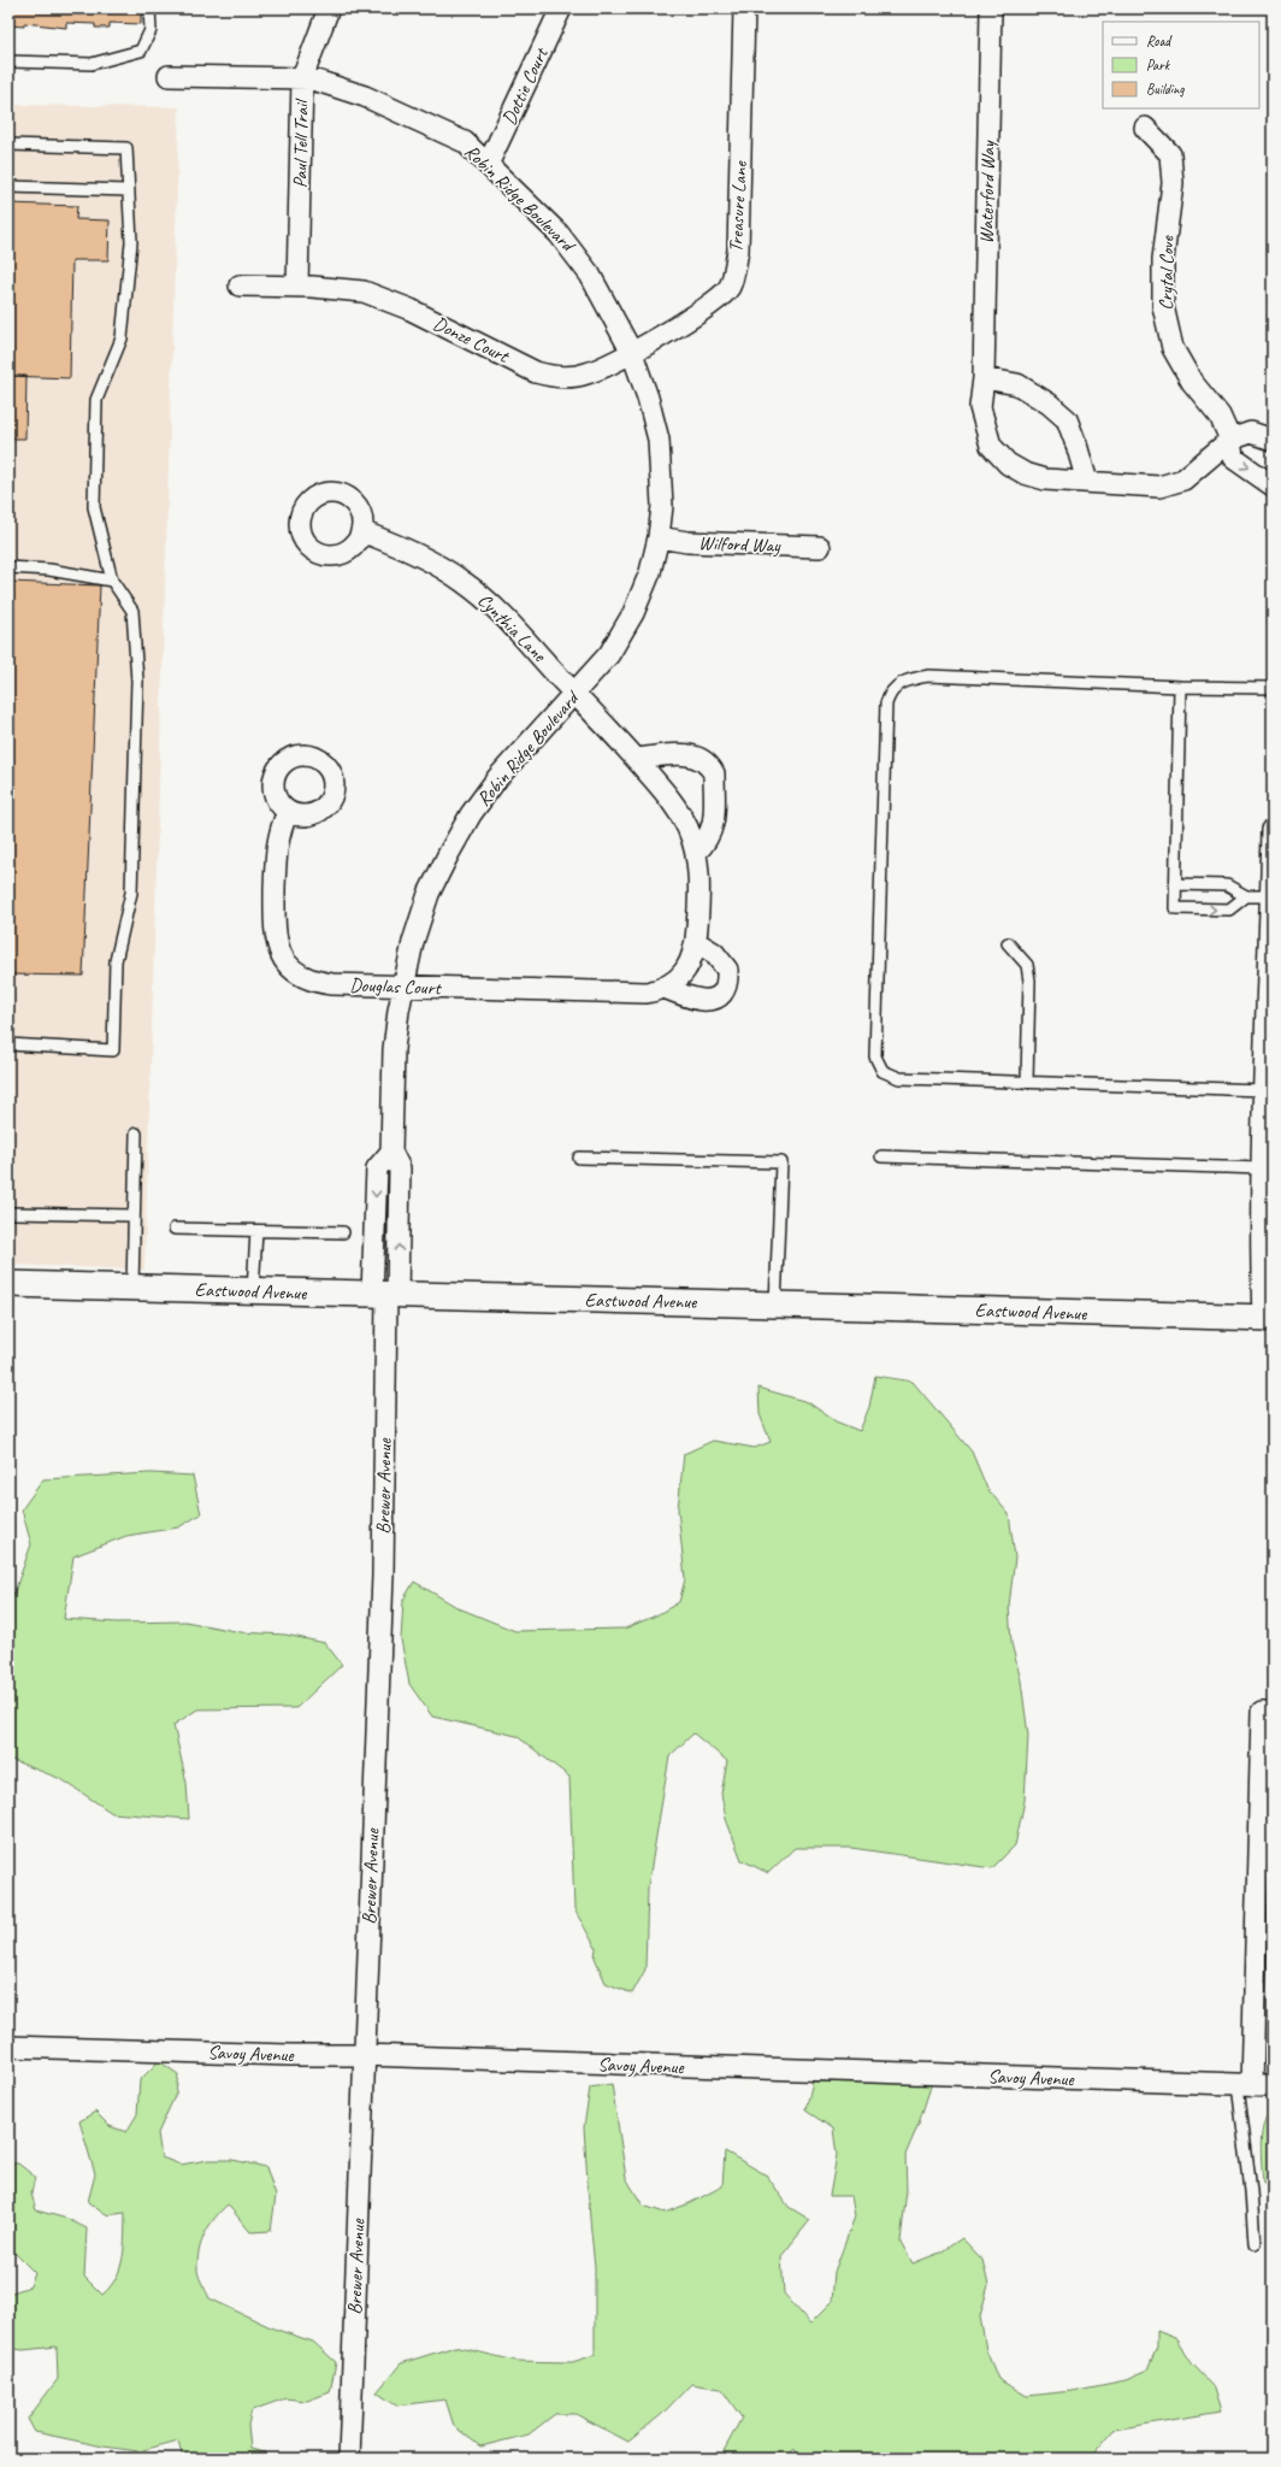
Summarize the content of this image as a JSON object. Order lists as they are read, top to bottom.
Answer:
{
  "streets": {
    "street": [
      "Dottie Court",
      "Paul Tell Trail",
      "Waterford Way",
      "Robin Ridge Boulevard",
      "Treasure Lane",
      "Crytal Cove",
      "Donze Court",
      "Wilford Way",
      "Cynthia Lane",
      "Douglas Court",
      "Eastwood Avenue",
      "Brewer Avenue",
      "Savoy Avenue"
    ]
  },
  "crossings": [
    ["Dottie Court", "Robin Ridge Boulevard"],
    ["Paul Tell Trail", "Robin Ridge Boulevard"],
    ["Paul Tell Trail", "Donze Court"],
    ["Waterford Way", "Crytal Cove"],
    ["Robin Ridge Boulevard", "Treasure Lane"],
    ["Robin Ridge Boulevard", "Donze Court"],
    ["Robin Ridge Boulevard", "Wilford Way"],
    ["Robin Ridge Boulevard", "Cynthia Lane"],
    ["Robin Ridge Boulevard", "Douglas Court"],
    ["Robin Ridge Boulevard", "Eastwood Avenue"],
    ["Robin Ridge Boulevard", "Brewer Avenue"],
    ["Treasure Lane", "Donze Court"],
    ["Cynthia Lane", "Douglas Court"],
    ["Eastwood Avenue", "Brewer Avenue"],
    ["Brewer Avenue", "Savoy Avenue"]
  ],
  "legend": ["Road", "Park", "Building"]
}
